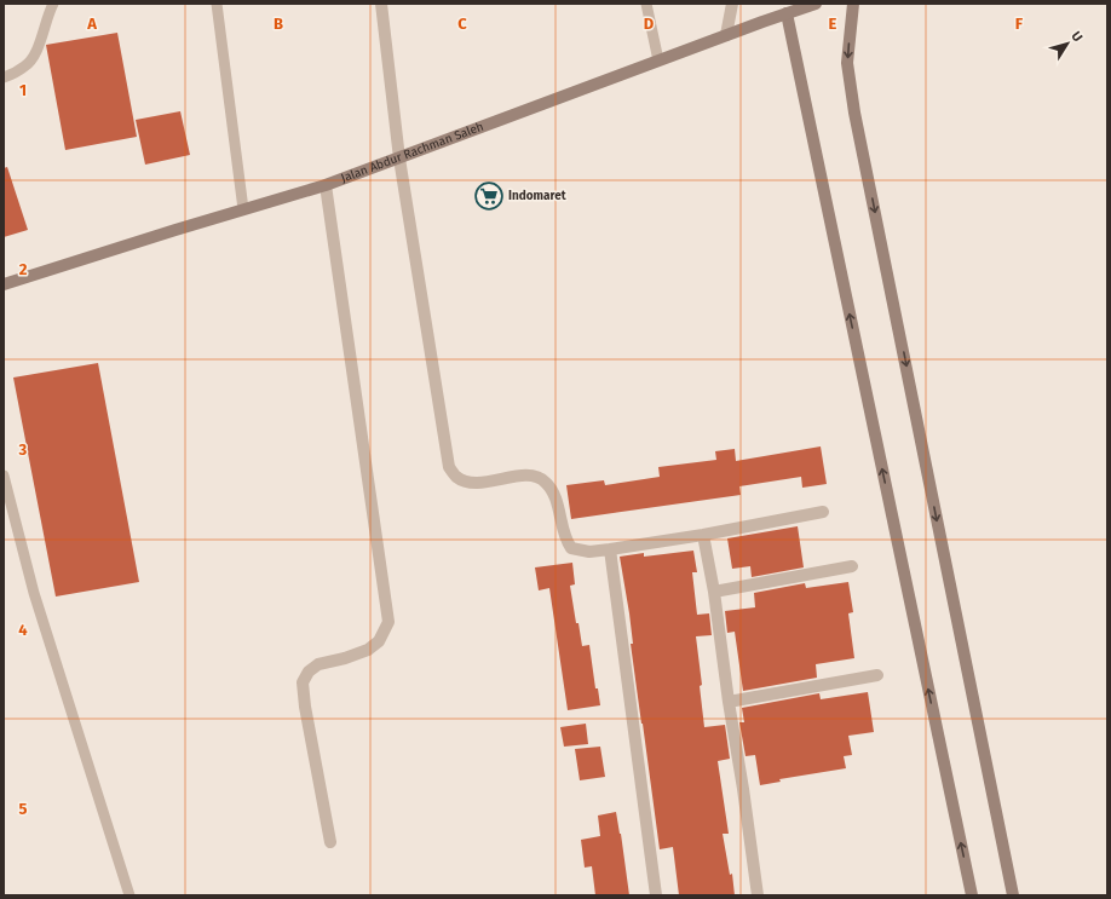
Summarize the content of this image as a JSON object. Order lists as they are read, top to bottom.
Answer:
{
  "streets": {
    "street": ["Jalan Abdur Rachman Saleh"]
  },
  "places": {
    "supermarket": ["Indomaret"]
  },
  "north": "top right",
  "grid": {
    "columns": [
      "A",
      "B",
      "C",
      "D",
      "E",
      "F"
    ],
    "rows": [
      "1",
      "2",
      "3",
      "4",
      "5"
    ]
  }
}
